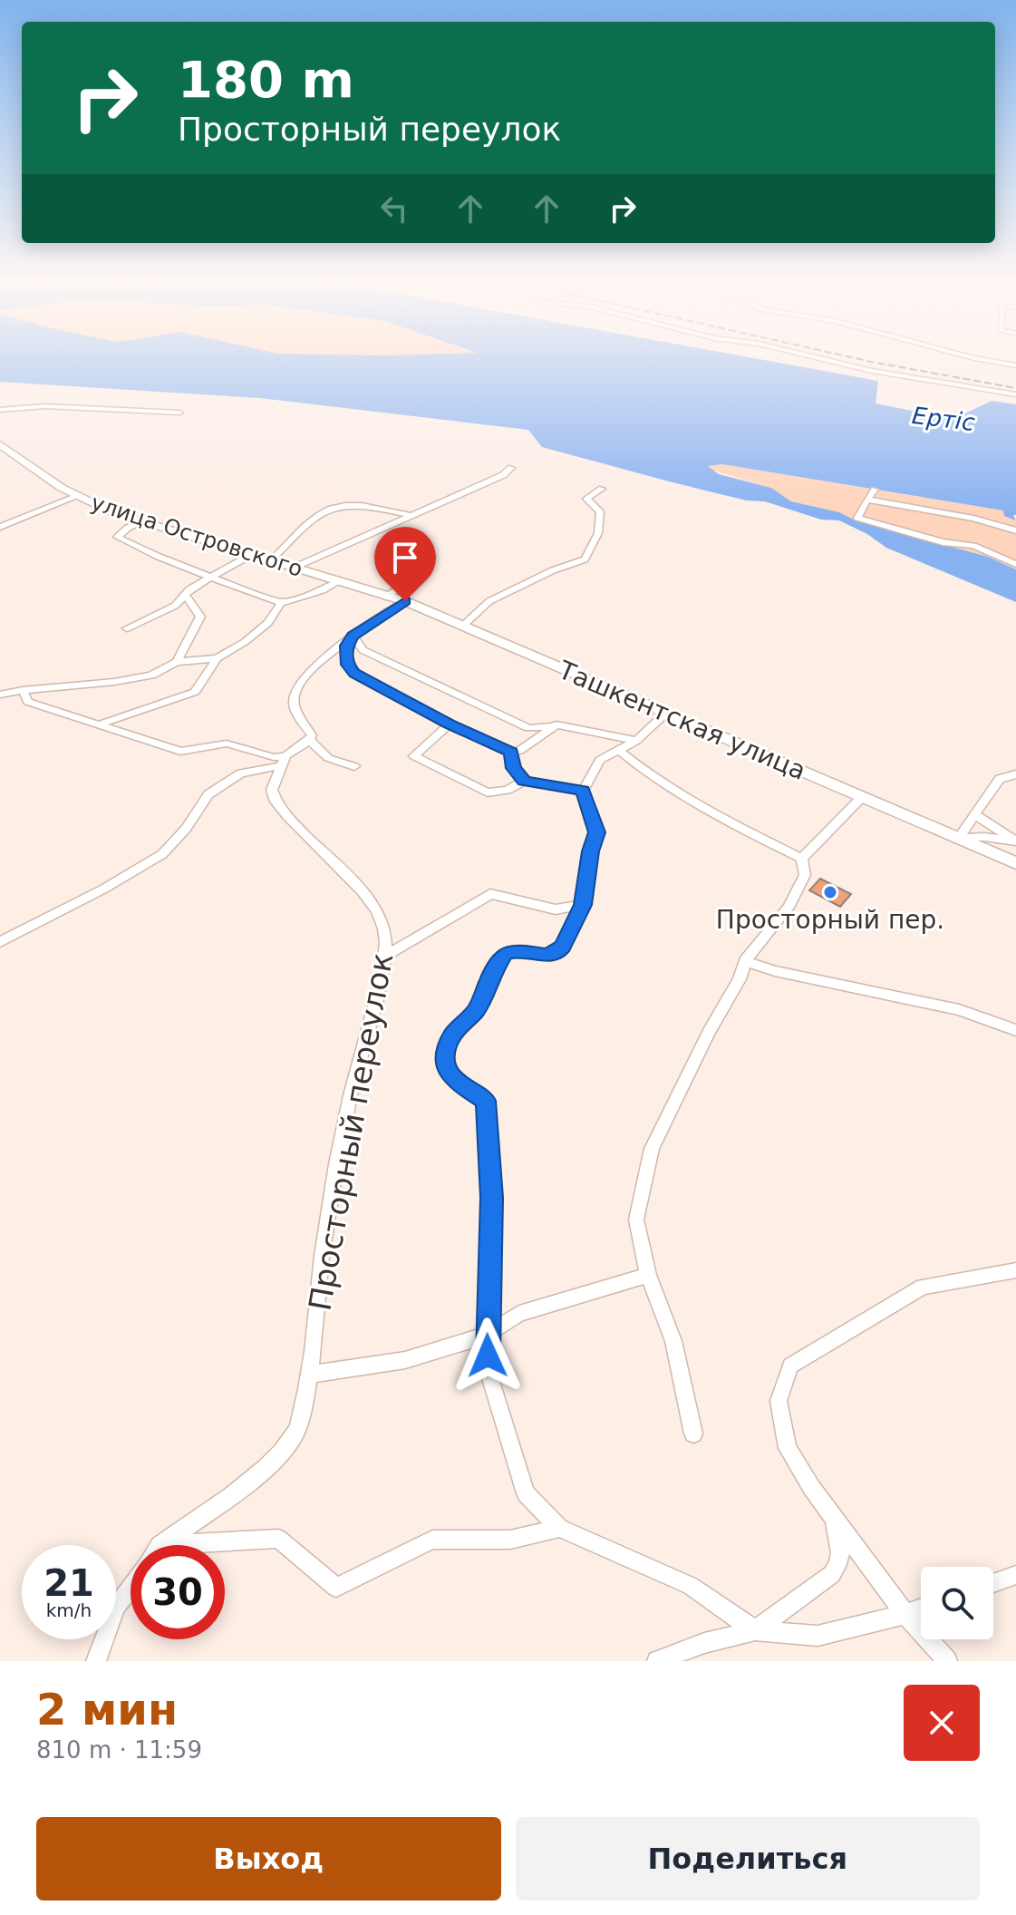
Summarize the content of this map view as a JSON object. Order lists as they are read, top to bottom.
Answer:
{
  "streets": {
    "main road": ["улица Островского", "Ташкентская улица"],
    "street": ["Просторный переулок"]
  },
  "crossings": [
    ["улица Островского", "Ташкентская улица"]
  ],
  "water": ["Ертіс"],
  "places": ["Просторный пер."],
  "page": {
    "turn": ["180 m", "Просторный переулок"],
    "speed": "21 km/h",
    "limit": "30",
    "heading": ["2 мин", "810 m · 11:59"],
    "buttons": ["Выход", "Поделиться"]
  }
}
